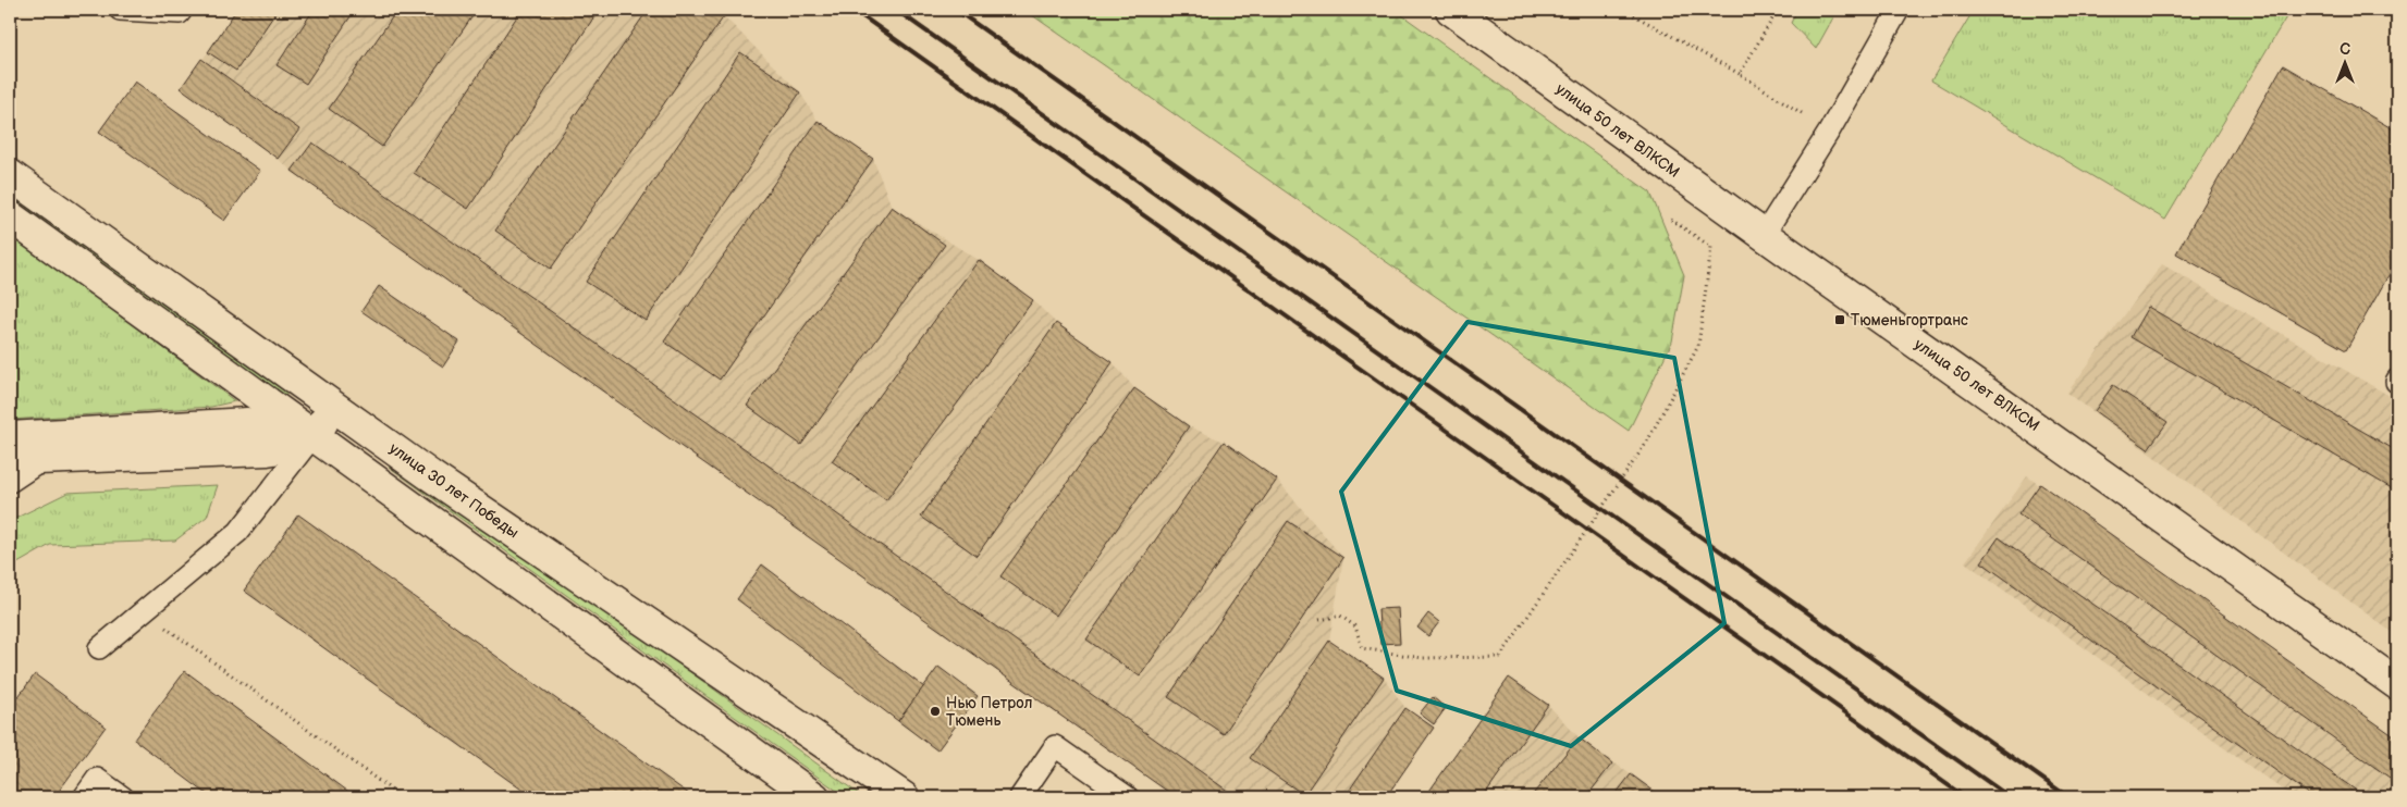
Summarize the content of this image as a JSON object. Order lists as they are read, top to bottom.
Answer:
{
  "streets": {
    "street": ["улица 50 лет ВЛКСМ", "улица 30 лет Победы"]
  },
  "places": {
    "transit": ["Тюменьгортранс"],
    "other": ["Нью Петрол Тюмень"]
  },
  "north": "top"
}
